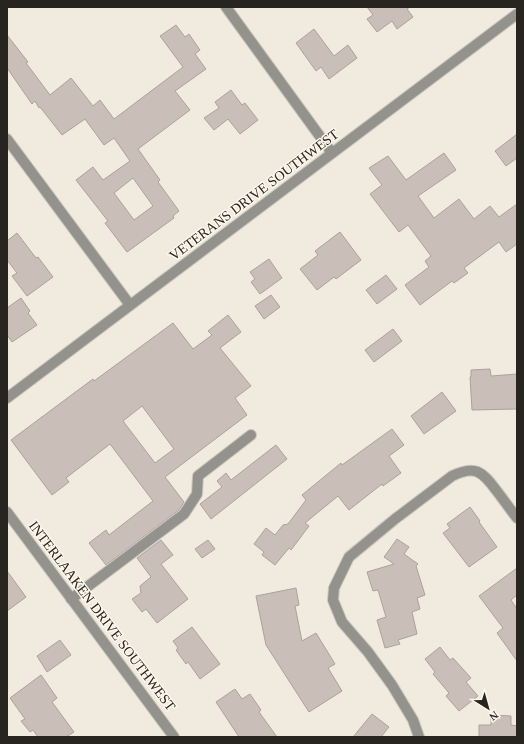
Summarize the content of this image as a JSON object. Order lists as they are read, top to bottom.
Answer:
{
  "streets": {
    "street": ["VETERANS DRIVE SOUTHWEST", "INTERLAAKEN DRIVE SOUTHWEST"]
  },
  "north": "bottom right"
}
